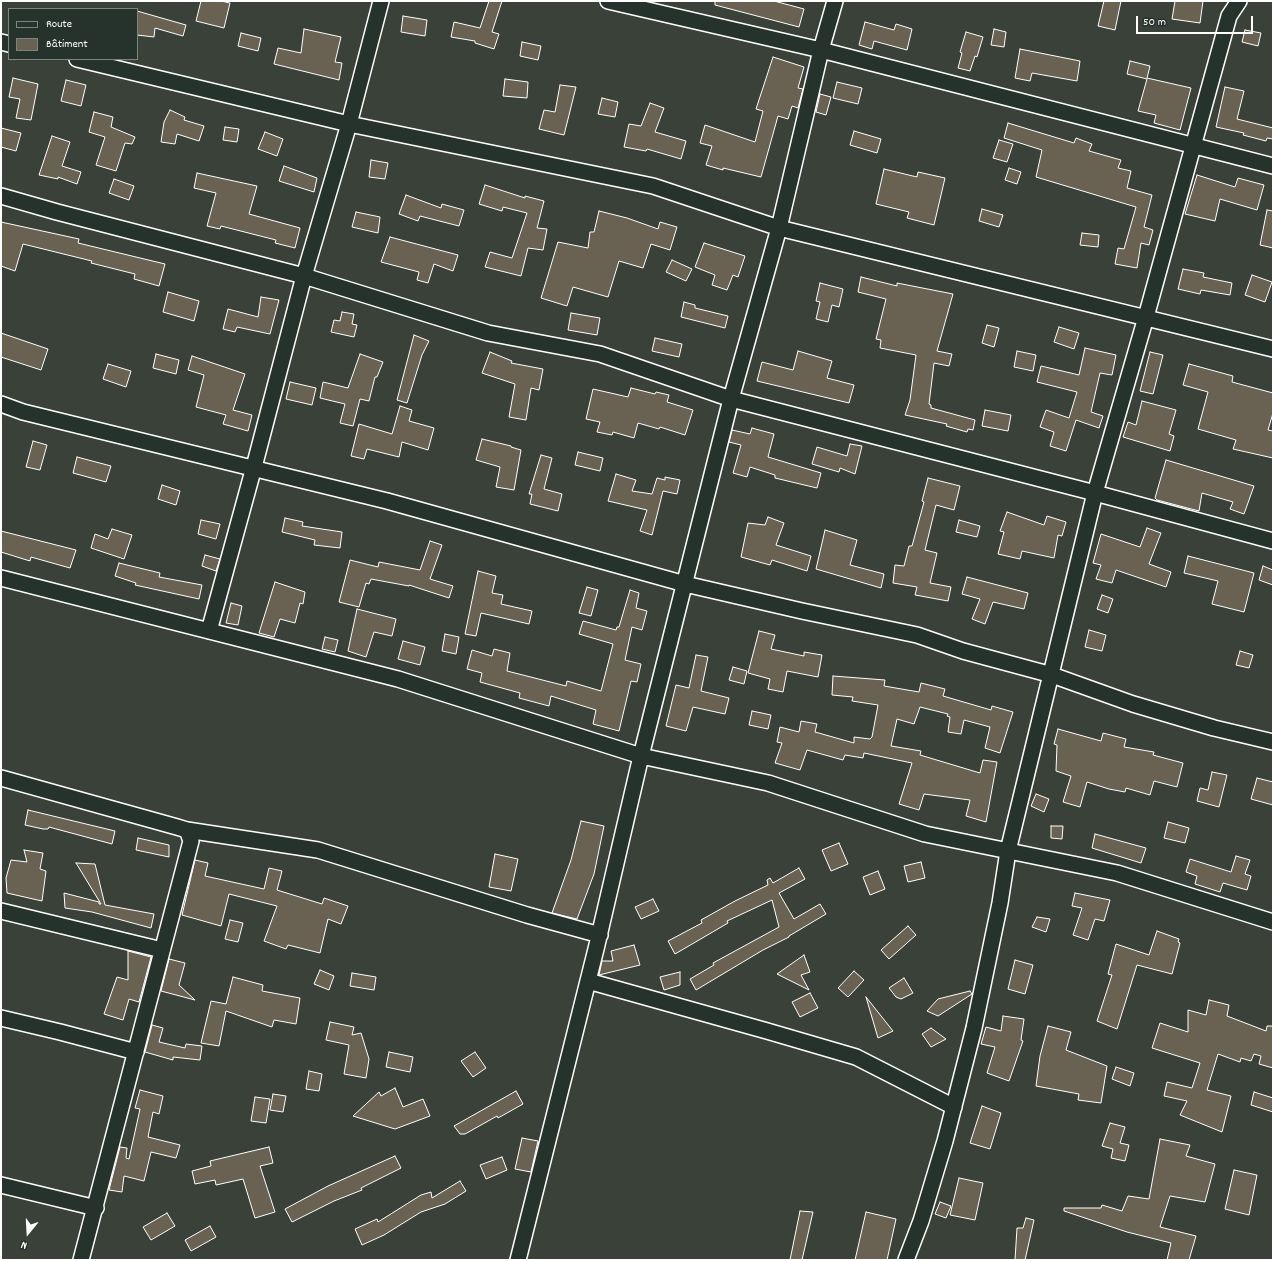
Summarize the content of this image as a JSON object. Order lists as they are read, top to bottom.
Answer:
{
  "legend": ["Route", "Bâtiment"],
  "scale_bar": "50 m",
  "north": "bottom"
}
